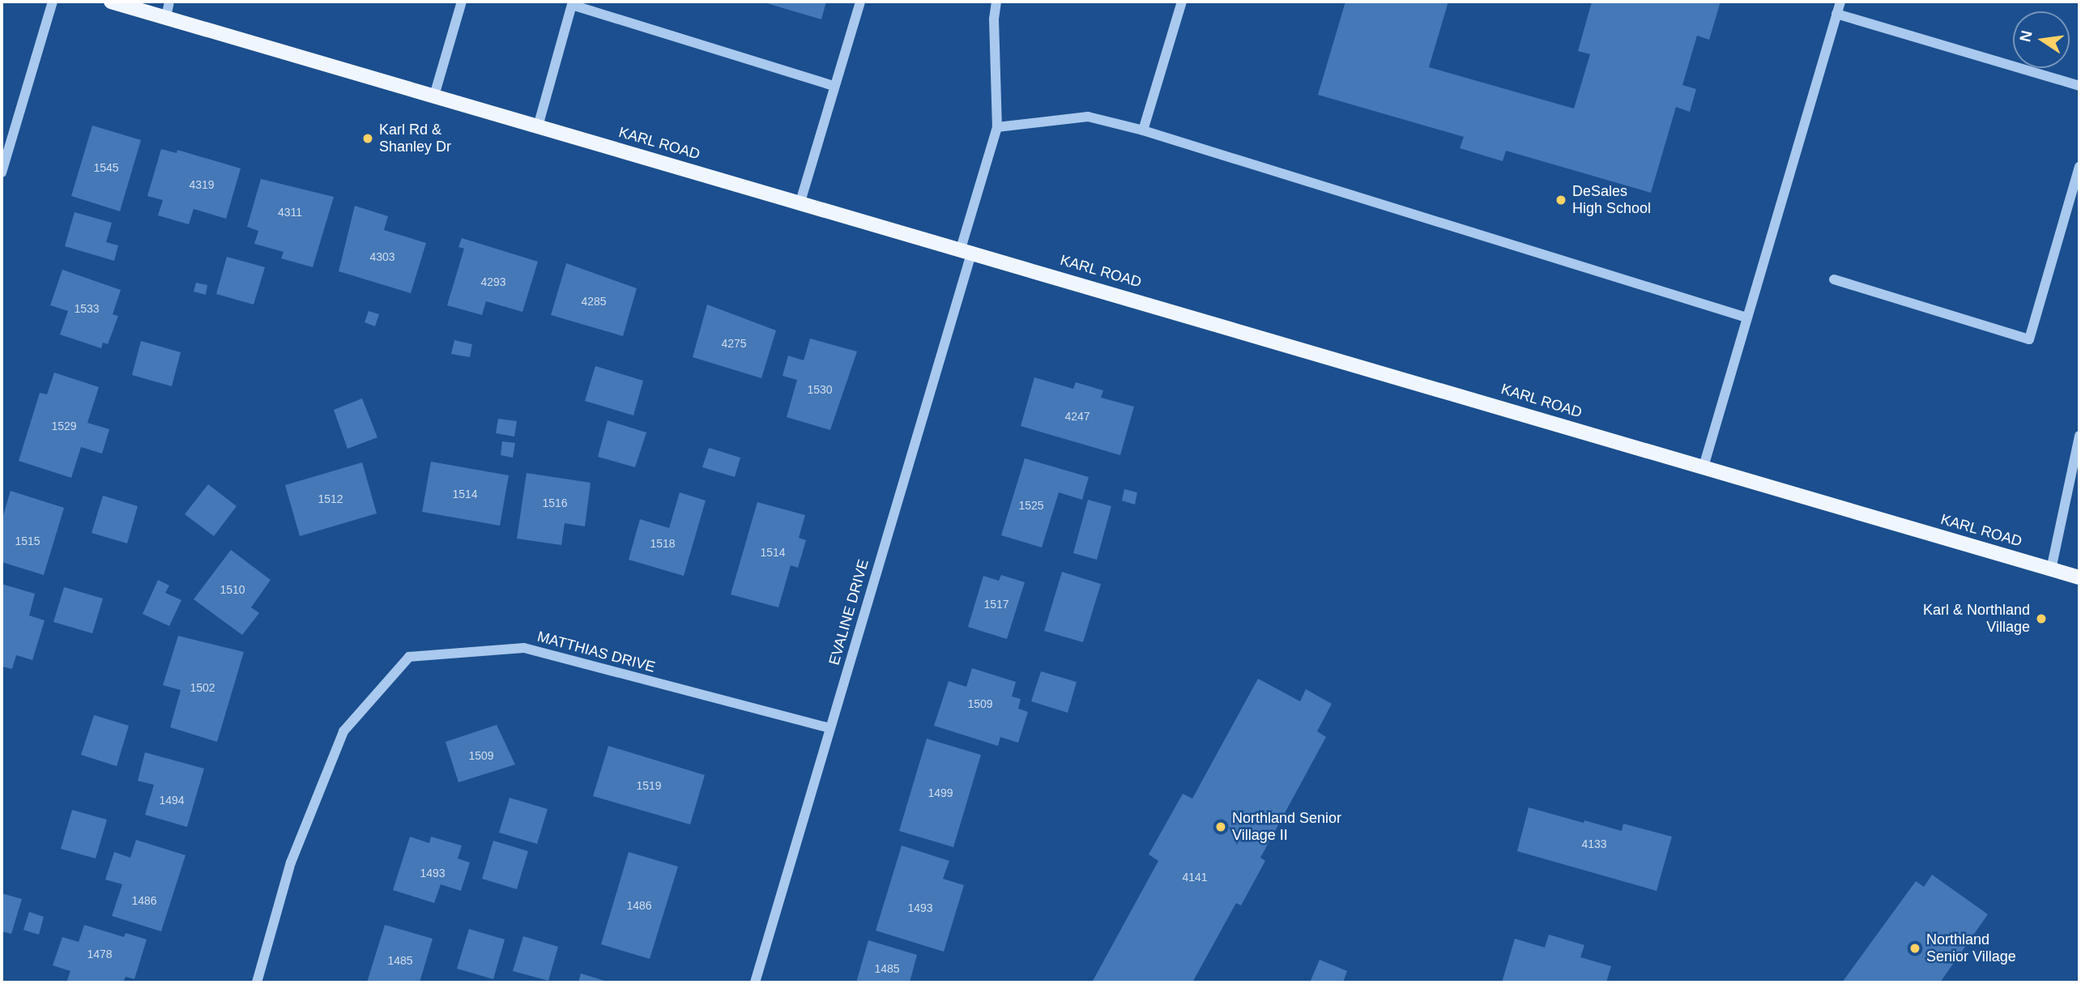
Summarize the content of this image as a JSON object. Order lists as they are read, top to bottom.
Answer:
{
  "streets": {
    "main road": ["KARL ROAD"],
    "street": ["EVALINE DRIVE", "MATTHIAS DRIVE"]
  },
  "crossings": [
    ["KARL ROAD", "EVALINE DRIVE"],
    ["EVALINE DRIVE", "MATTHIAS DRIVE"]
  ],
  "places": [
    "Karl Rd & Shanley Dr",
    "DeSales High School",
    "Karl & Northland Village",
    "Northland Senior Village II",
    "Northland Senior Village"
  ],
  "house_numbers": [
    "1545",
    "4319",
    "4311",
    "4303",
    "4293",
    "4285",
    "1533",
    "4275",
    "1530",
    "4247",
    "1529",
    "1514",
    "1512",
    "1516",
    "1525",
    "1515",
    "1518",
    "1514",
    "1510",
    "1517",
    "1502",
    "1509",
    "1509",
    "1519",
    "1499",
    "1494",
    "4133",
    "1493",
    "4141",
    "1486",
    "1486",
    "1493",
    "1478",
    "1485",
    "1485"
  ],
  "north": "left"
}
